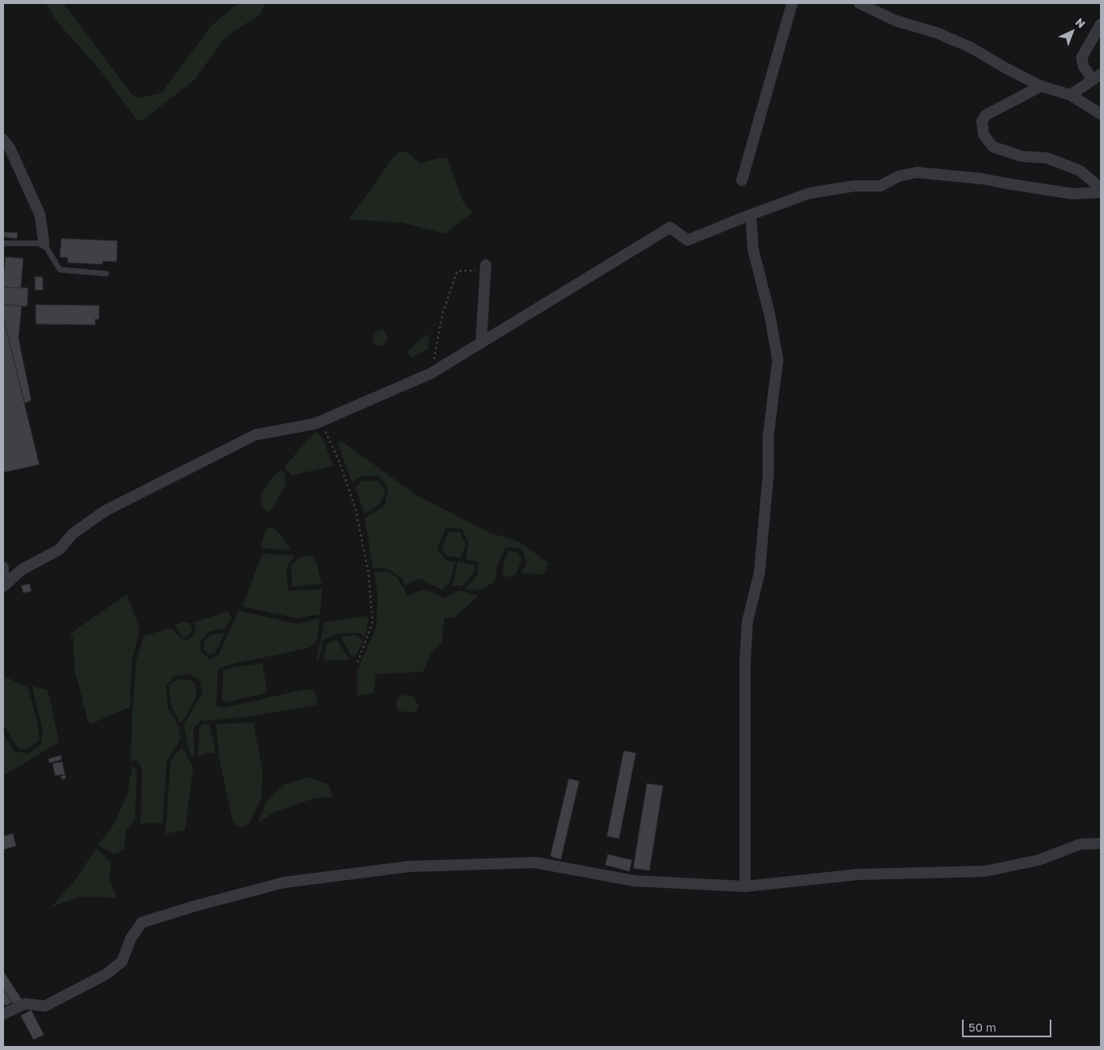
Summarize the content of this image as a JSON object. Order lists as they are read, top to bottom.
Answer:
{
  "scale_bar": "50 m",
  "north": "top right"
}
